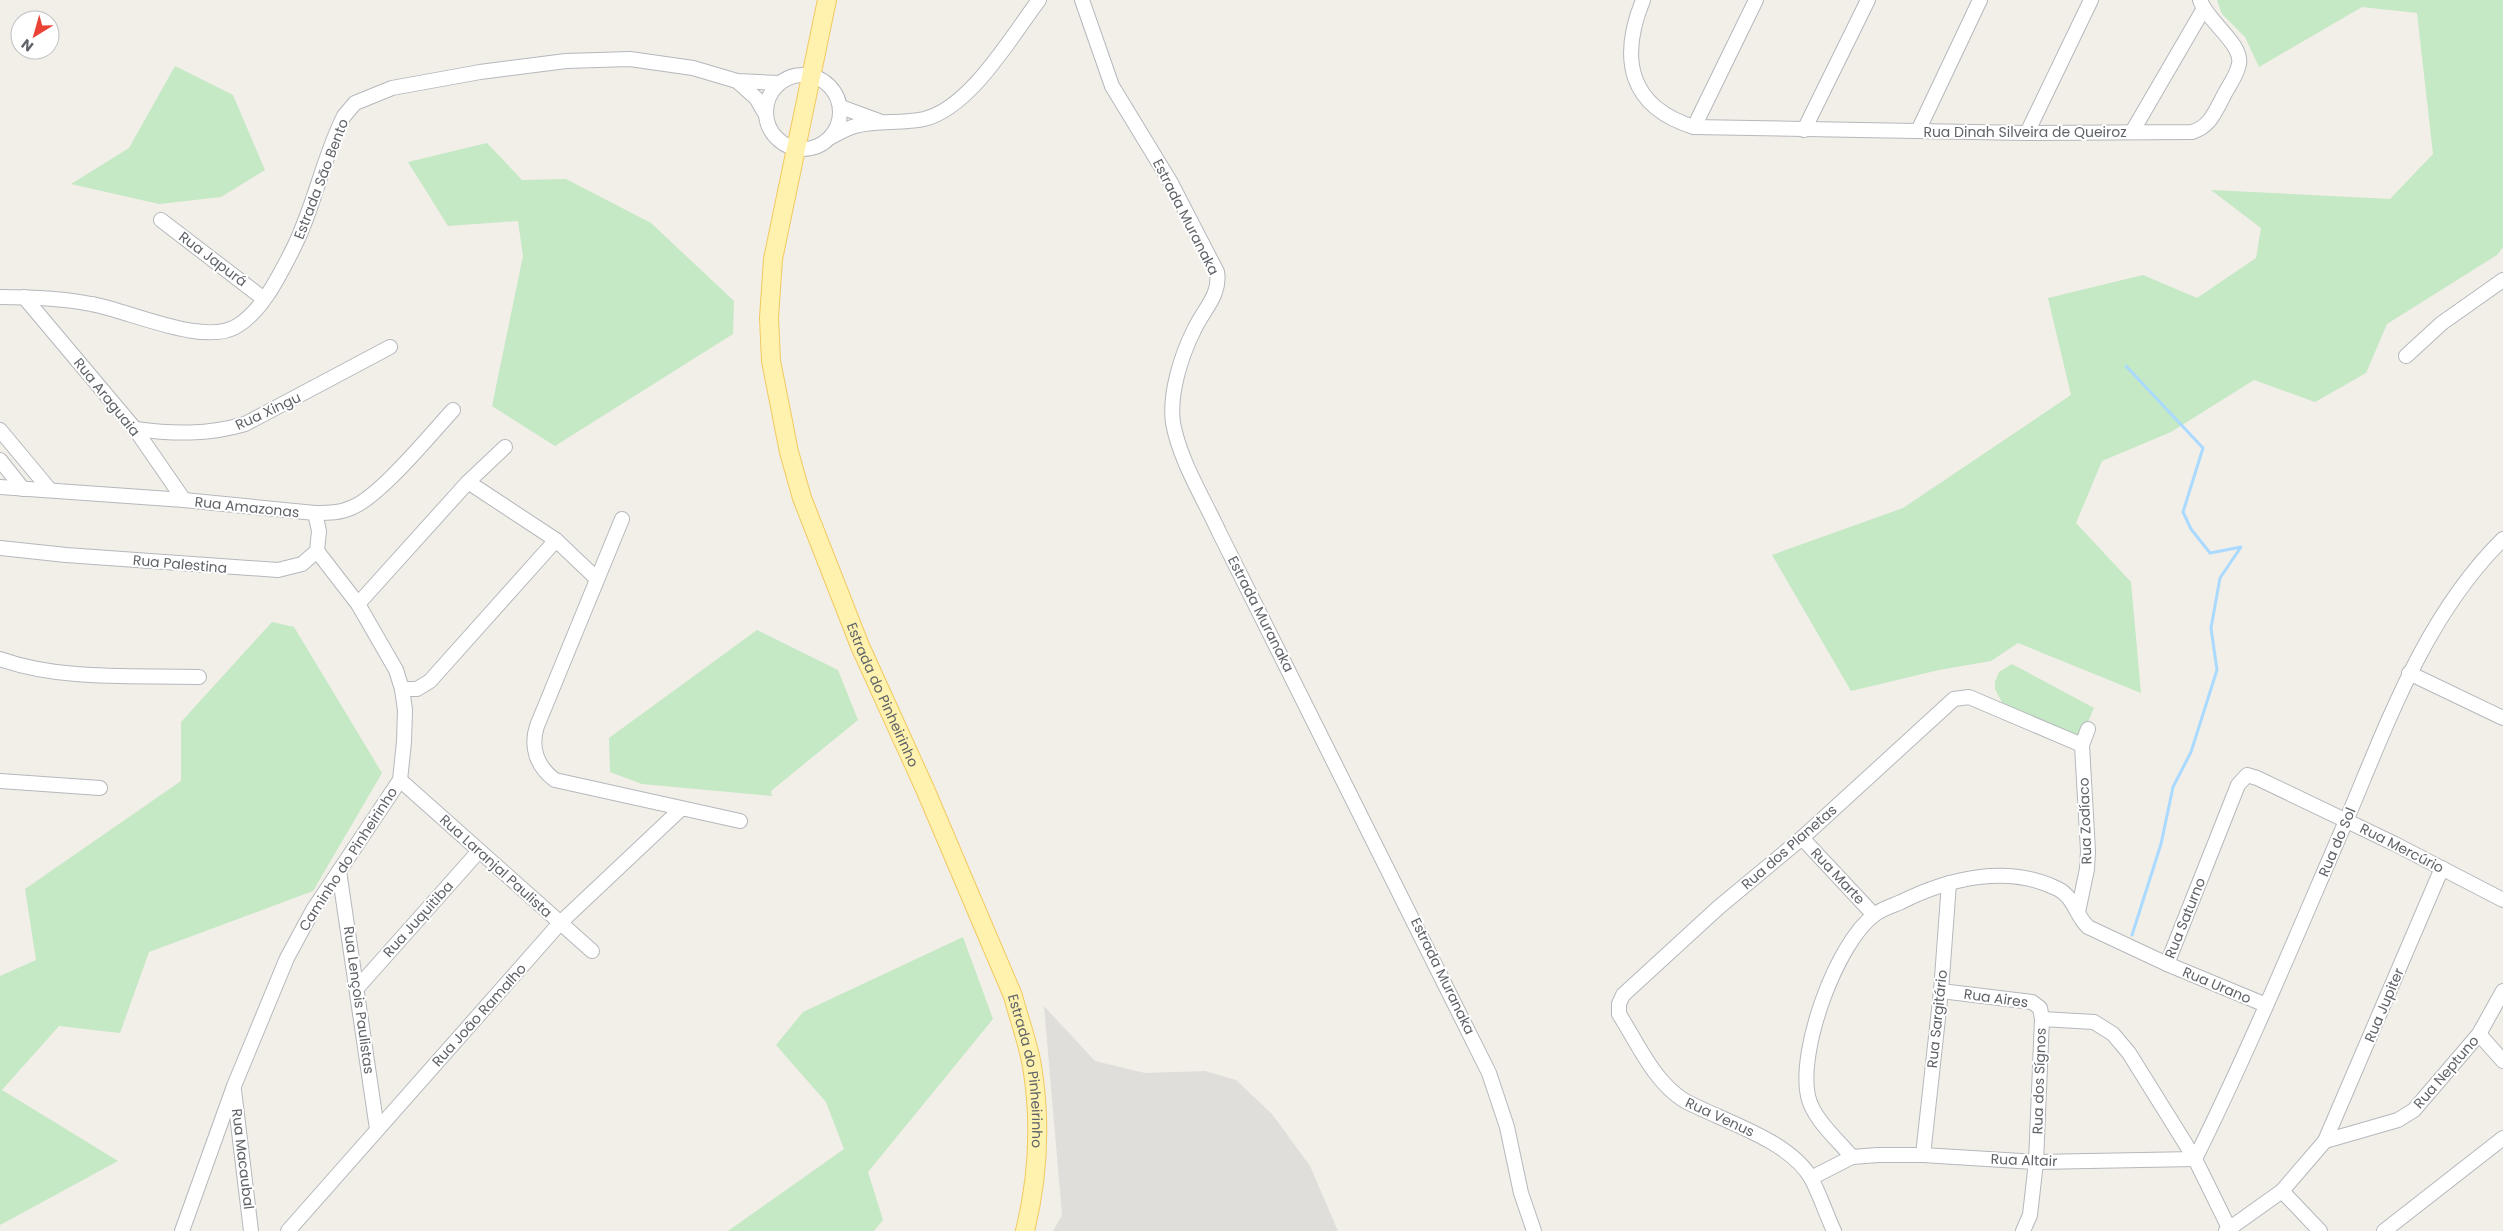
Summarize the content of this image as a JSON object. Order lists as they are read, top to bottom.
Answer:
{
  "streets": {
    "main road": ["Estrada do Pinheirinho"],
    "street": [
      "Rua Dinah Silveira de Queiroz",
      "Estrada São Bento",
      "Estrada Muranaka",
      "Rua Japurá",
      "Rua Araguaia",
      "Rua Xingu",
      "Rua Amazonas",
      "Rua Palestina",
      "Rua Zodíaco",
      "Rua do Sol",
      "Rua dos Planetas",
      "Rua Mercúrio",
      "Caminho do Pinheirinho",
      "Rua Laranjal Paulista",
      "Rua Marte",
      "Rua Saturno",
      "Rua Juquitiba",
      "Rua Urano",
      "Rua Aires",
      "Rua Lençois Paulistas",
      "Rua Jupiter",
      "Rua João Ramalho",
      "Rua Sargitário",
      "Rua Neptuno",
      "Rua dos Sígnos",
      "Rua Venus",
      "Rua Macaubal",
      "Rua Altair"
    ]
  },
  "crossings": [
    ["Estrada São Bento", "Rua Japurá"],
    ["Estrada São Bento", "Rua Araguaia"],
    ["Rua Araguaia", "Rua Xingu"],
    ["Rua Araguaia", "Rua Amazonas"],
    ["Rua Palestina", "Caminho do Pinheirinho"],
    ["Rua Zodíaco", "Rua dos Planetas"],
    ["Rua Zodíaco", "Rua Saturno"],
    ["Rua do Sol", "Rua Mercúrio"],
    ["Rua do Sol", "Rua Urano"],
    ["Rua do Sol", "Rua Altair"],
    ["Rua dos Planetas", "Rua Marte"],
    ["Rua dos Planetas", "Rua Venus"],
    ["Rua Mercúrio", "Rua Saturno"],
    ["Rua Mercúrio", "Rua Jupiter"],
    ["Caminho do Pinheirinho", "Rua Laranjal Paulista"],
    ["Caminho do Pinheirinho", "Rua Lençois Paulistas"],
    ["Caminho do Pinheirinho", "Rua Macaubal"],
    ["Rua Laranjal Paulista", "Rua Juquitiba"],
    ["Rua Laranjal Paulista", "Rua João Ramalho"],
    ["Rua Marte", "Rua Saturno"],
    ["Rua Saturno", "Rua Urano"],
    ["Rua Saturno", "Rua Sargitário"],
    ["Rua Juquitiba", "Rua Lençois Paulistas"],
    ["Rua Aires", "Rua Sargitário"],
    ["Rua Aires", "Rua dos Sígnos"],
    ["Rua Lençois Paulistas", "Rua João Ramalho"],
    ["Rua Jupiter", "Rua Neptuno"],
    ["Rua Sargitário", "Rua Altair"],
    ["Rua dos Sígnos", "Rua Altair"]
  ],
  "north": "bottom left"
}
